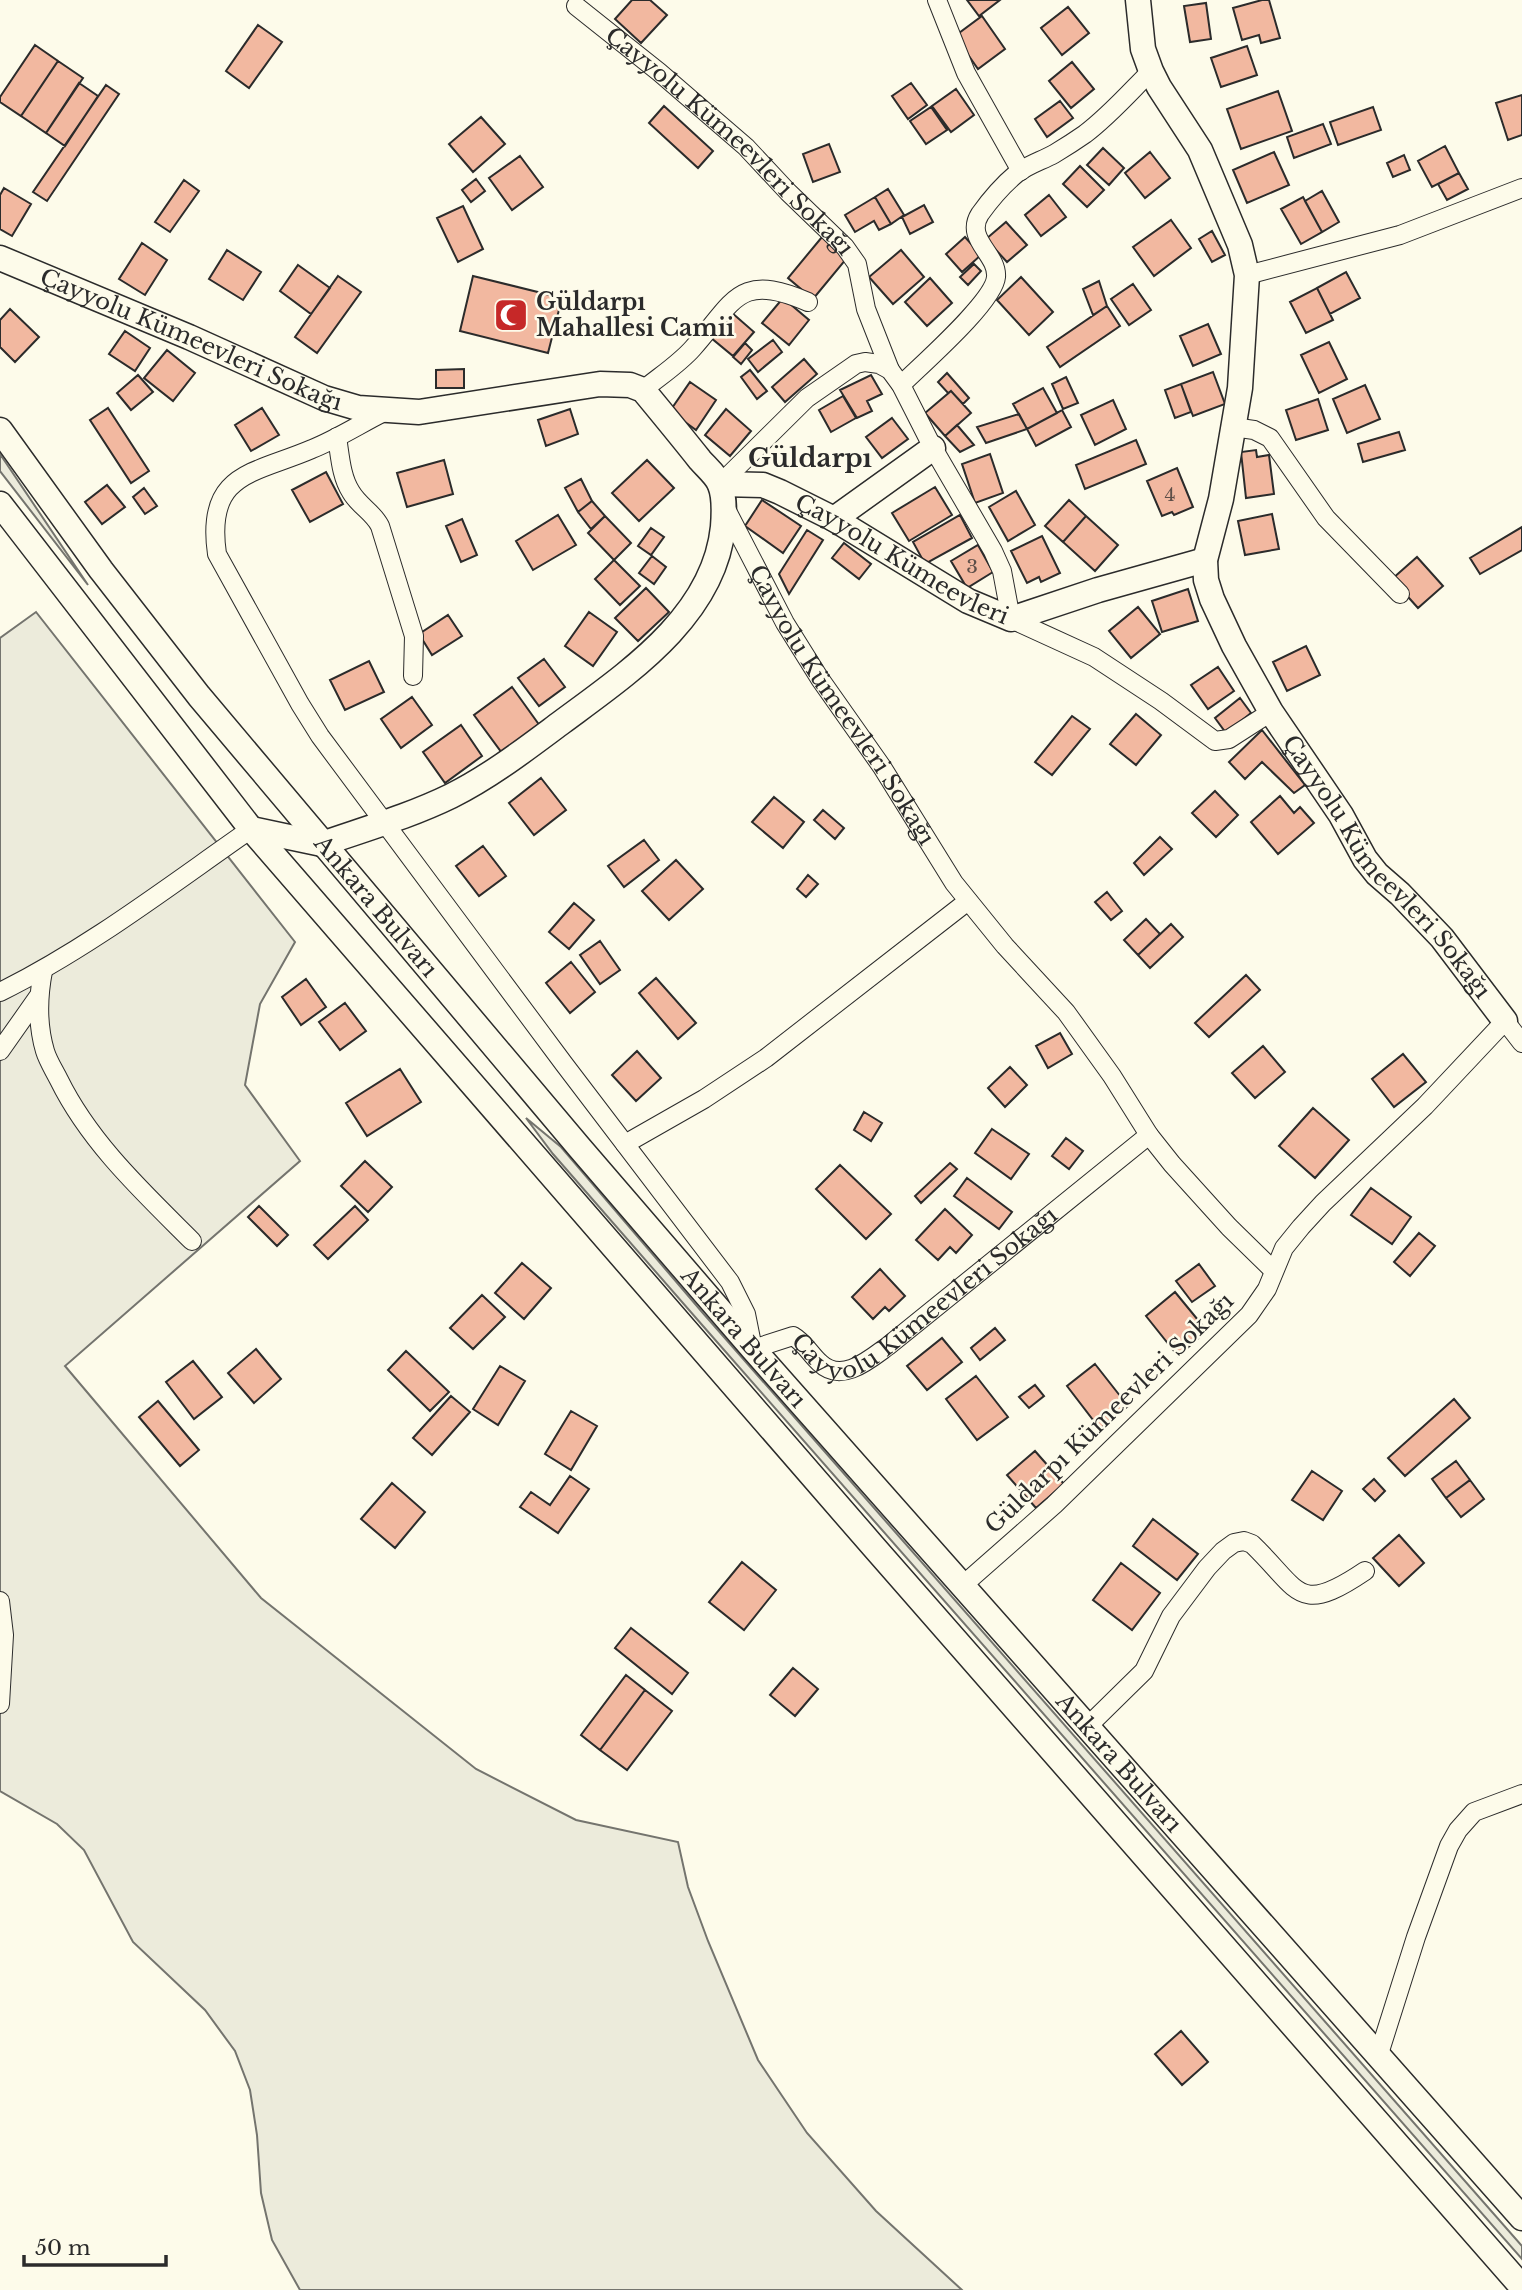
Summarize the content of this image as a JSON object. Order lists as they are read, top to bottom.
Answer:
{
  "streets": {
    "main road": ["Çayyolu Kümeevleri Sokağı", "Çayyolu Kümeevleri", "Ankara Bulvarı"],
    "street": ["Güldarpı Kümeevleri Sokağı"]
  },
  "crossings": [
    ["Çayyolu Kümeevleri Sokağı", "Çayyolu Kümeevleri"],
    ["Çayyolu Kümeevleri Sokağı", "Ankara Bulvarı"],
    ["Çayyolu Kümeevleri Sokağı", "Güldarpı Kümeevleri Sokağı"],
    ["Ankara Bulvarı", "Güldarpı Kümeevleri Sokağı"]
  ],
  "districts": ["Güldarpı"],
  "places": {
    "mosque": ["Güldarpı Mahallesi Camii"]
  },
  "house_numbers": ["4", "3"],
  "scale_bar": "50 m"
}
